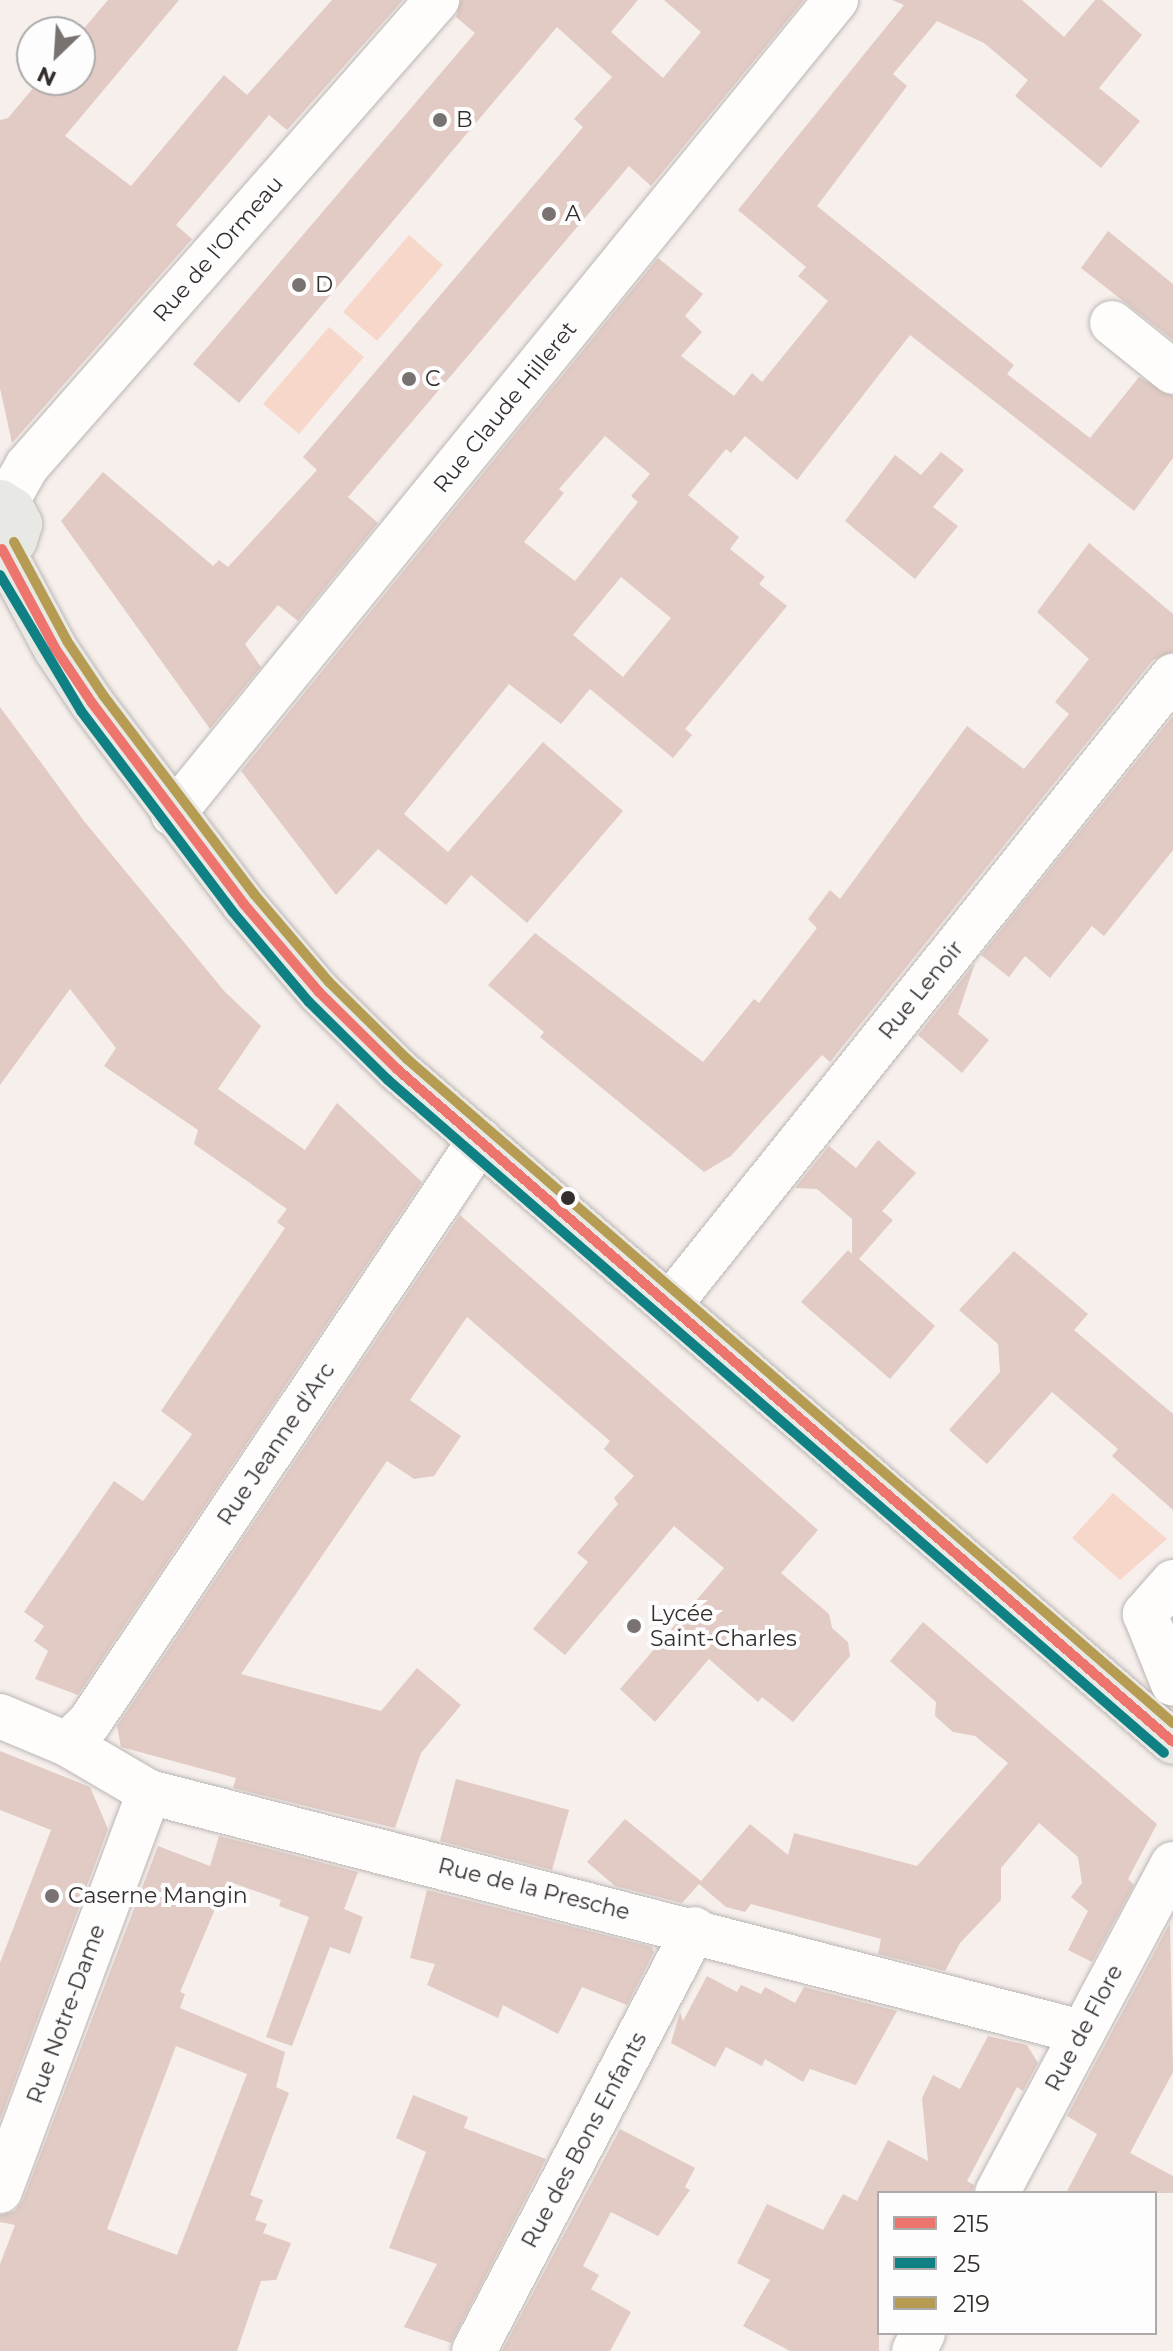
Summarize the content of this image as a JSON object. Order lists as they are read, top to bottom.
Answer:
{
  "streets": {
    "street": [
      "Rue de l'Ormeau",
      "Rue Claude Hilleret",
      "Rue Lenoir",
      "Rue Jeanne d'Arc",
      "Rue de la Presche",
      "Rue Notre-Dame",
      "Rue de Flore",
      "Rue des Bons Enfants"
    ]
  },
  "crossings": [
    ["Rue Jeanne d'Arc", "Rue de la Presche"],
    ["Rue de la Presche", "Rue Notre-Dame"],
    ["Rue de la Presche", "Rue de Flore"],
    ["Rue de la Presche", "Rue des Bons Enfants"]
  ],
  "places": [
    "B",
    "A",
    "D",
    "C",
    "Lycée Saint-Charles",
    "Caserne Mangin"
  ],
  "lines": ["transit line 219", "transit line 215", "transit line 25"],
  "legend": ["215", "25", "219"],
  "north": "bottom left"
}
